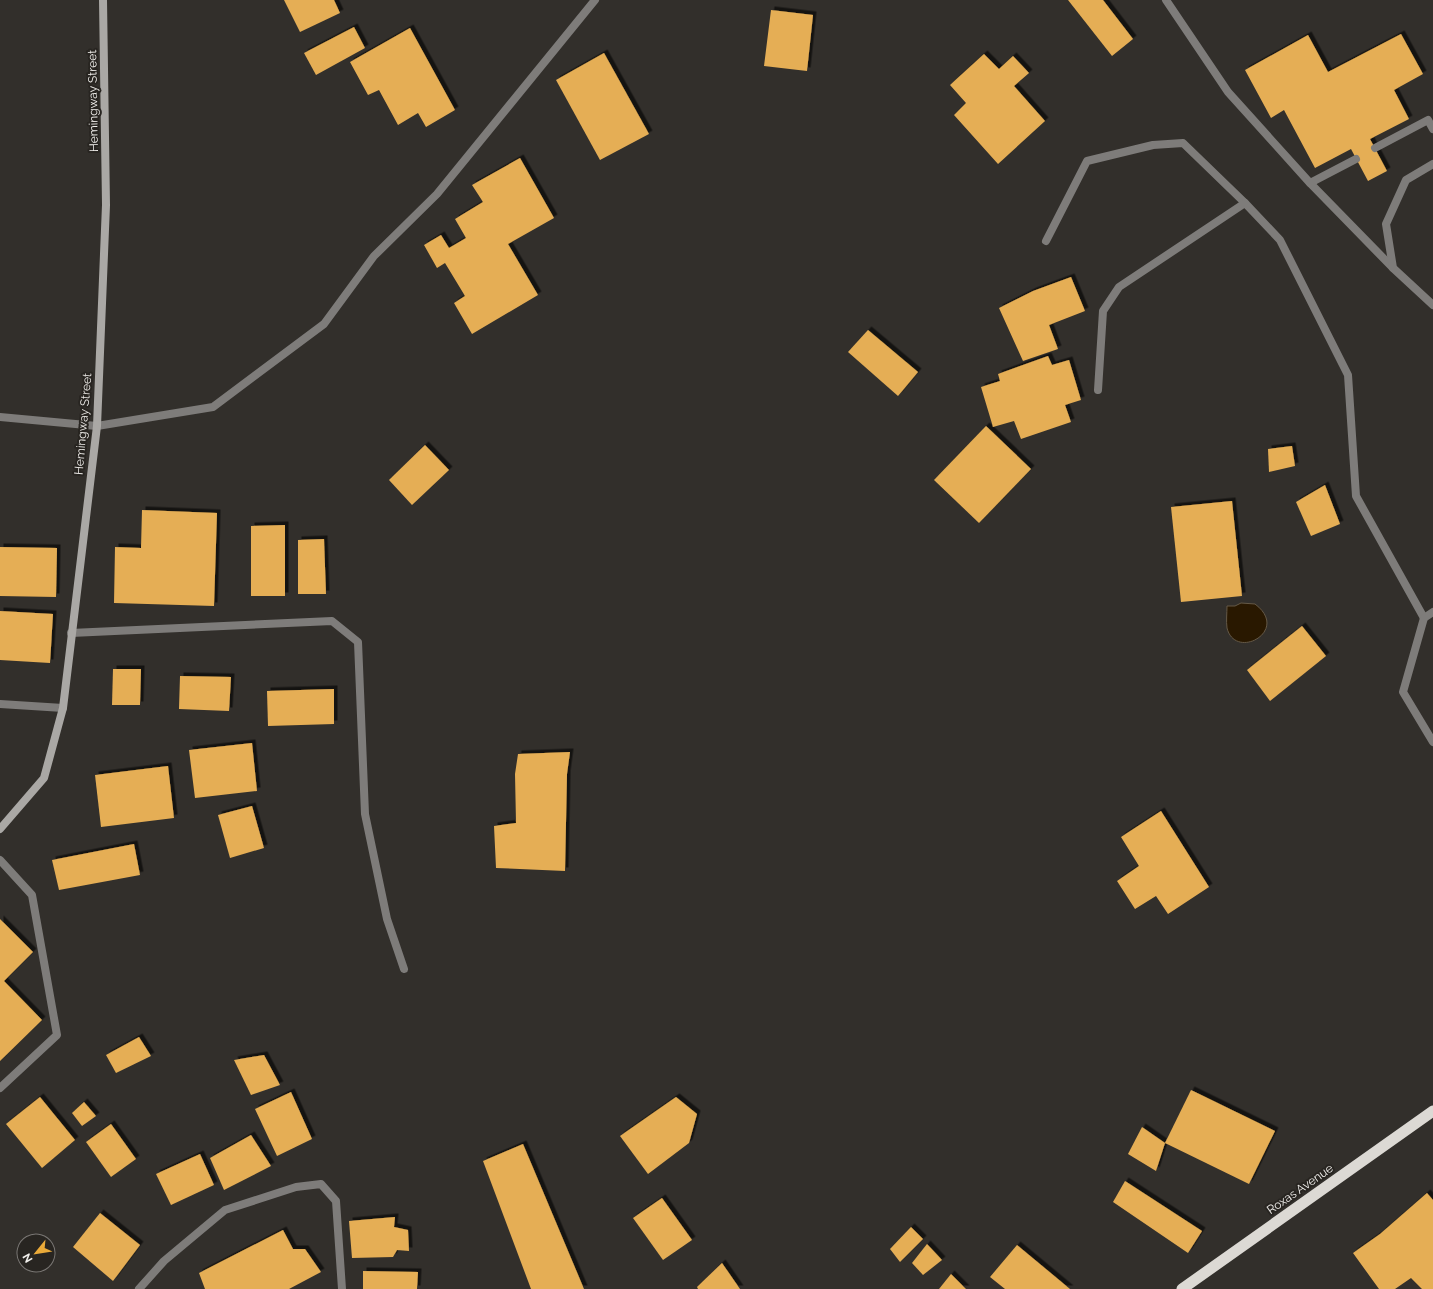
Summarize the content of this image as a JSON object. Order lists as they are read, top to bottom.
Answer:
{
  "streets": {
    "highway": ["Roxas Avenue"],
    "main road": ["Hemingway Street"]
  },
  "north": "bottom left"
}
